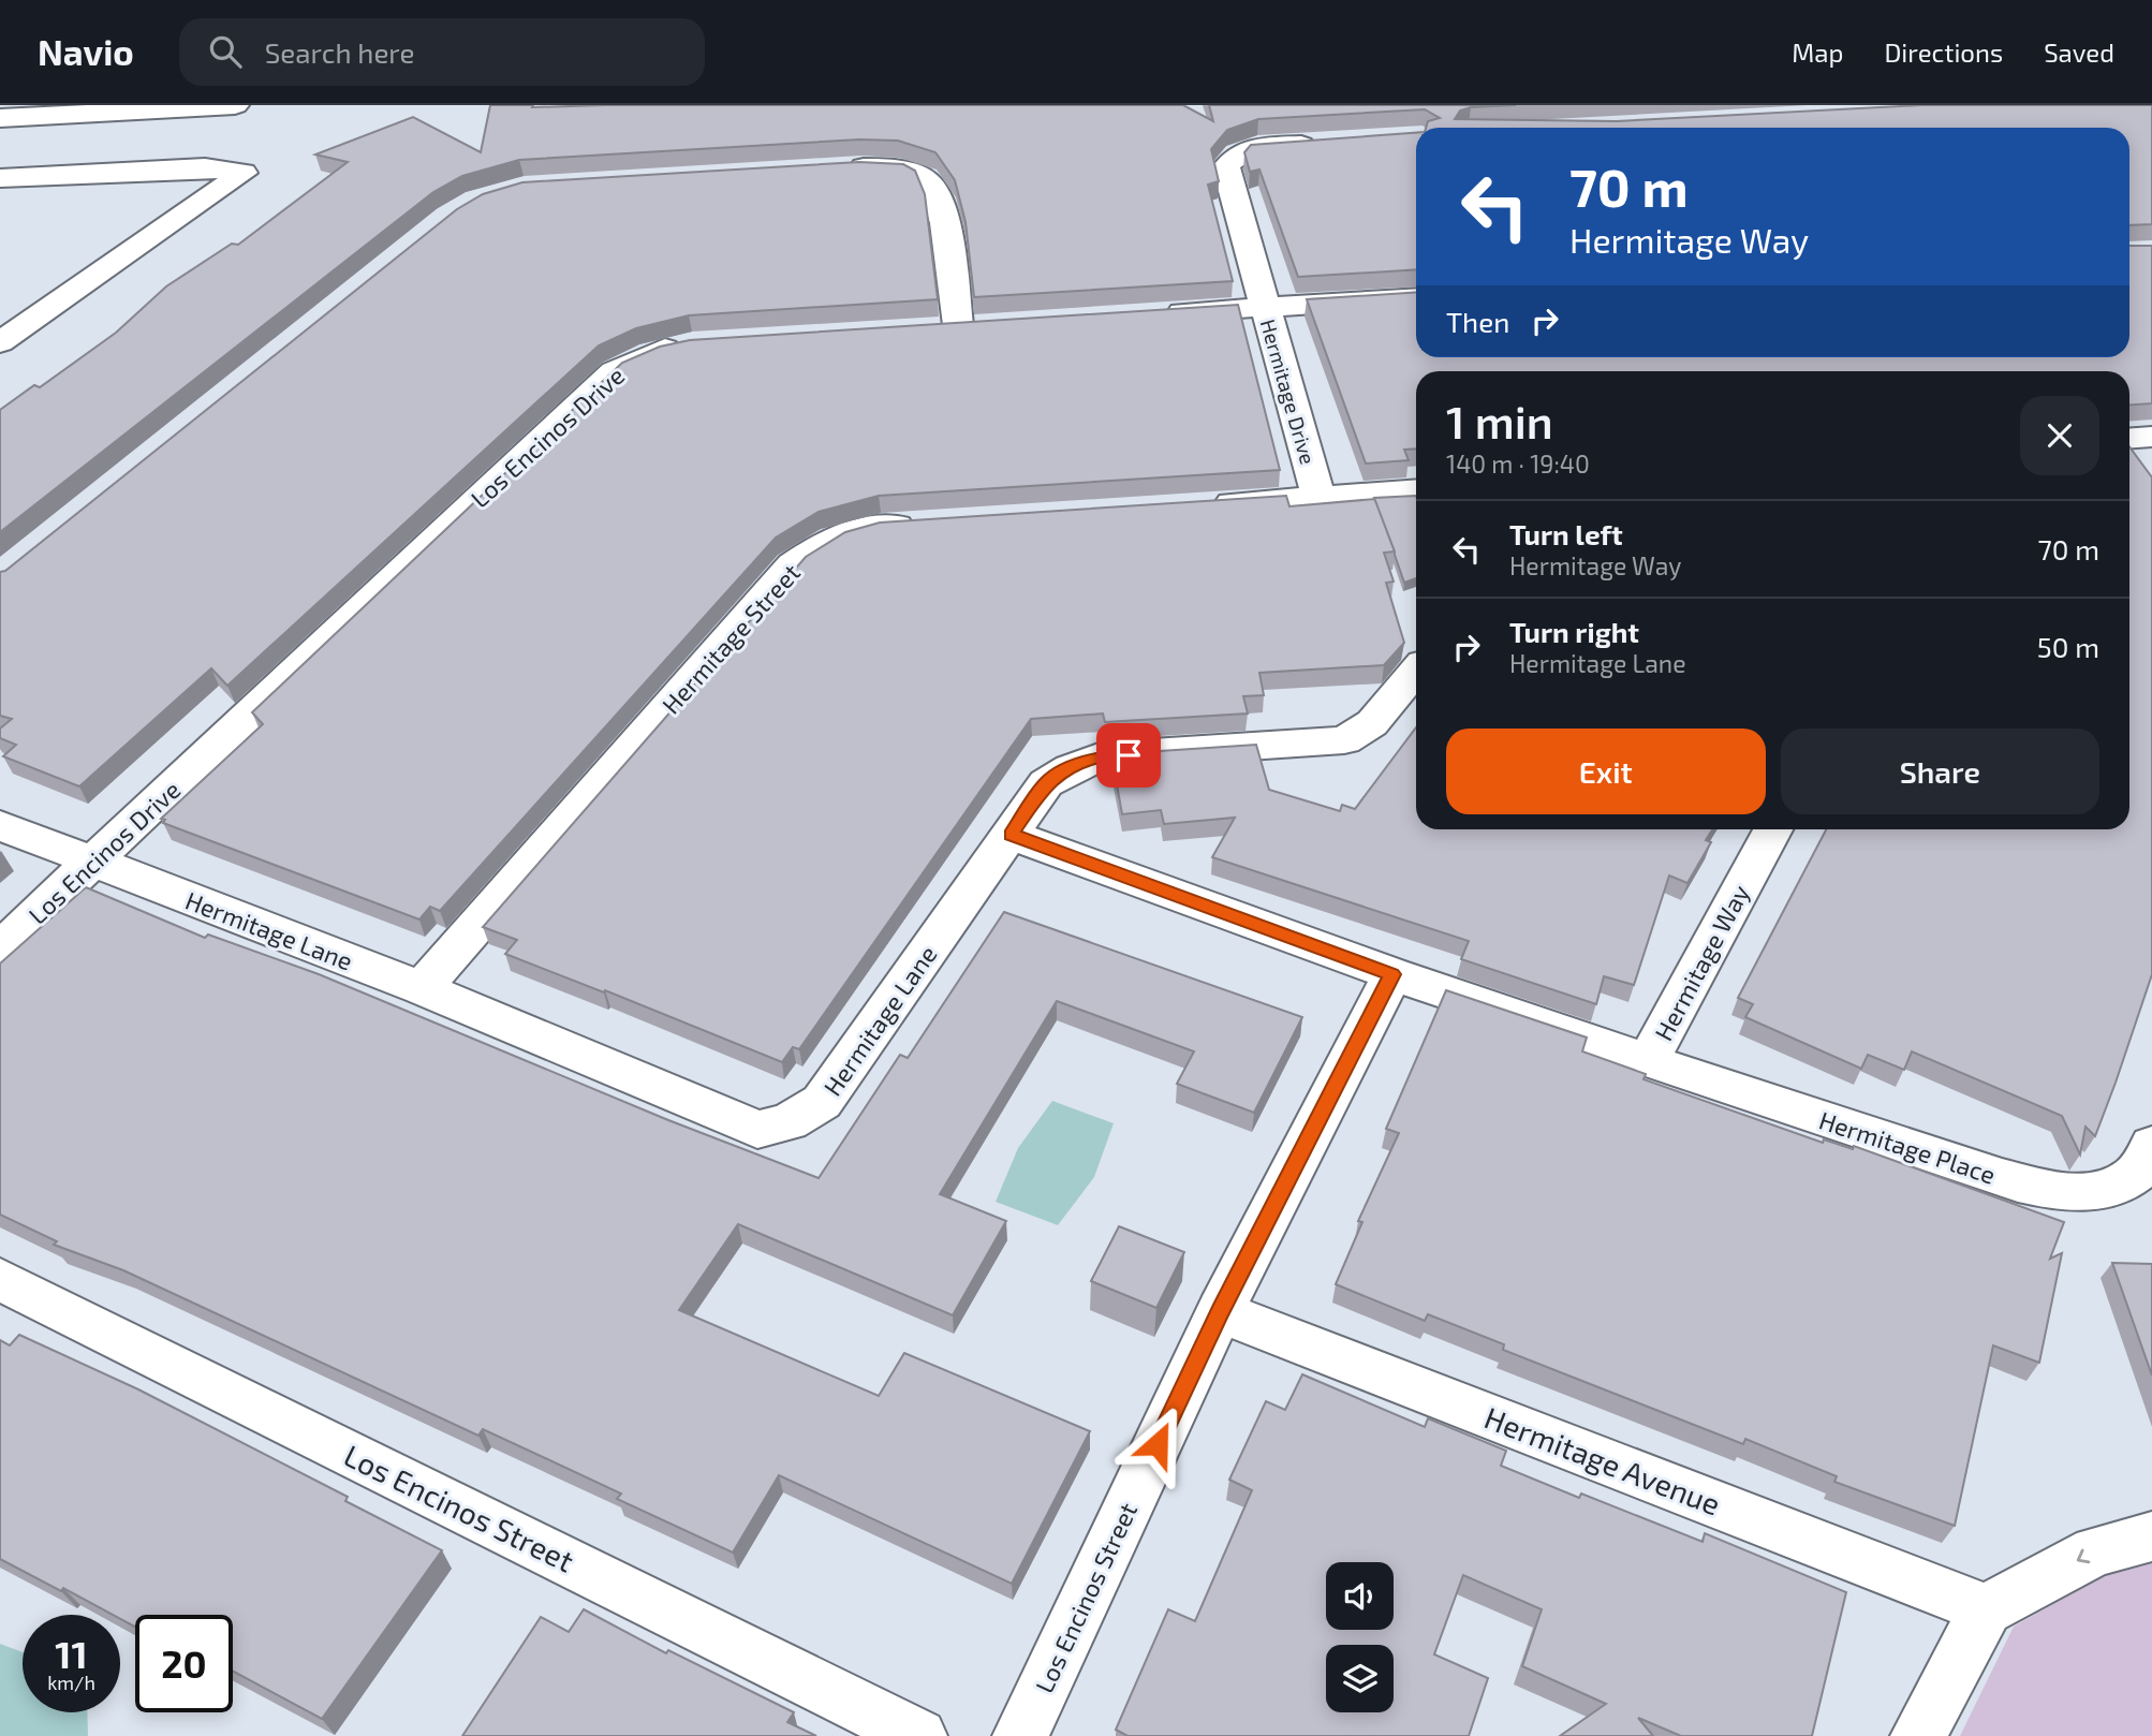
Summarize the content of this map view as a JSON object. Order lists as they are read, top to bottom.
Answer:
{
  "streets": {
    "street": [
      "Hermitage Drive",
      "Los Encinos Drive",
      "Hermitage Street",
      "Hermitage Lane",
      "Hermitage Way",
      "Hermitage Place",
      "Hermitage Avenue",
      "Los Encinos Street"
    ]
  },
  "crossings": [
    ["Los Encinos Drive", "Hermitage Lane"],
    ["Hermitage Street", "Hermitage Lane"],
    ["Hermitage Lane", "Hermitage Way"],
    ["Hermitage Way", "Hermitage Place"],
    ["Hermitage Way", "Los Encinos Street"],
    ["Hermitage Avenue", "Los Encinos Street"]
  ],
  "page": {
    "header": "Navio",
    "search": "Search here",
    "nav": ["Map", "Directions", "Saved"],
    "turn": ["70 m", "Hermitage Way"],
    "then": "Then",
    "heading": ["1 min", "140 m · 19:40"],
    "list": [
      {
        "name": "Turn left",
        "note": "Hermitage Way",
        "value": "70 m"
      },
      {
        "name": "Turn right",
        "note": "Hermitage Lane",
        "value": "50 m"
      }
    ],
    "buttons": ["Exit", "Share"],
    "speed": "11 km/h",
    "limit": "20"
  }
}
